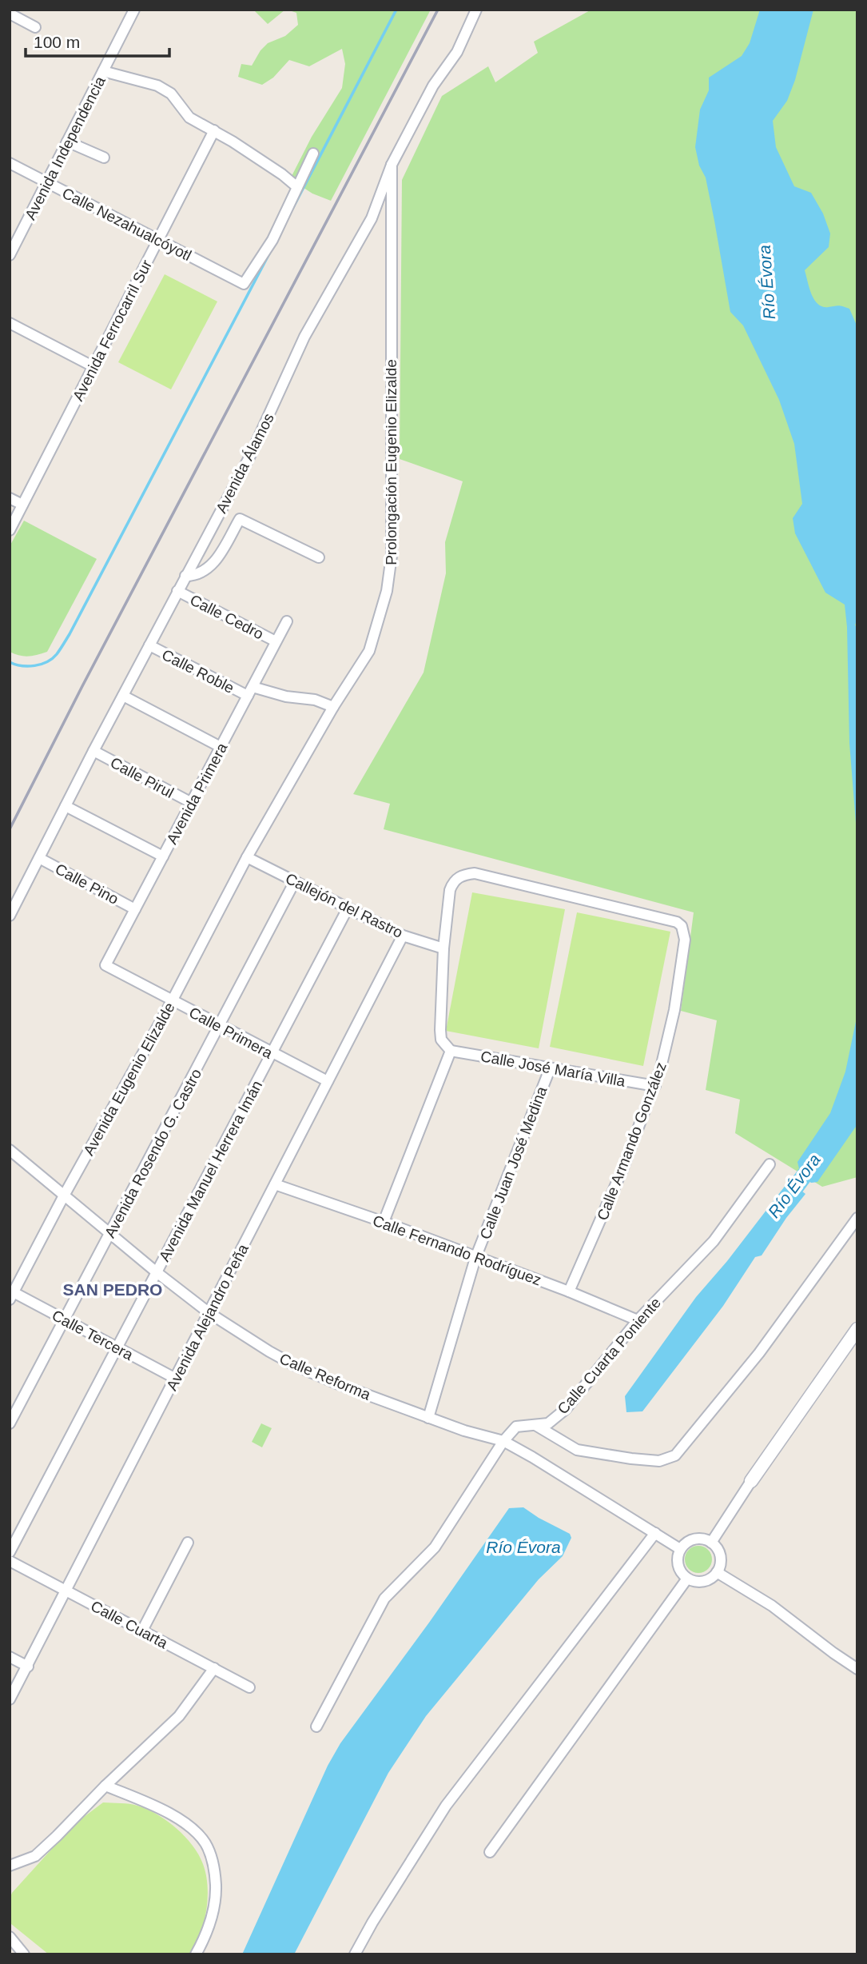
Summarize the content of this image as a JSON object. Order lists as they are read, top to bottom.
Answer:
{
  "streets": {
    "street": [
      "Avenida Independencia",
      "Calle Nezahualcóyotl",
      "Avenida Ferrocarril Sur",
      "Prolongación Eugenio Elizalde",
      "Avenida Álamos",
      "Calle Cedro",
      "Calle Roble",
      "Calle Pirul",
      "Avenida Primera",
      "Calle Pino",
      "Callejón del Rastro",
      "Calle Primera",
      "Calle José María Villa",
      "Avenida Eugenio Elizalde",
      "Calle Armando González",
      "Avenida Rosendo G. Castro",
      "Calle Juan José Medina",
      "Avenida Manuel Herrera Imán",
      "Calle Fernando Rodríguez",
      "Avenida Alejandro Peña",
      "Calle Tercera",
      "Calle Cuarta Poniente",
      "Calle Reforma",
      "Calle Cuarta"
    ]
  },
  "crossings": [
    ["Avenida Independencia", "Calle Nezahualcóyotl"],
    ["Calle Nezahualcóyotl", "Avenida Ferrocarril Sur"],
    ["Prolongación Eugenio Elizalde", "Avenida Álamos"],
    ["Prolongación Eugenio Elizalde", "Calle Roble"],
    ["Prolongación Eugenio Elizalde", "Callejón del Rastro"],
    ["Prolongación Eugenio Elizalde", "Avenida Eugenio Elizalde"],
    ["Avenida Álamos", "Calle Cedro"],
    ["Avenida Álamos", "Calle Roble"],
    ["Avenida Álamos", "Calle Pirul"],
    ["Avenida Álamos", "Calle Pino"],
    ["Calle Cedro", "Avenida Primera"],
    ["Calle Roble", "Avenida Primera"],
    ["Calle Pirul", "Avenida Primera"],
    ["Avenida Primera", "Calle Pino"],
    ["Avenida Primera", "Calle Primera"],
    ["Callejón del Rastro", "Avenida Eugenio Elizalde"],
    ["Callejón del Rastro", "Calle Armando González"],
    ["Callejón del Rastro", "Avenida Rosendo G. Castro"],
    ["Callejón del Rastro", "Avenida Manuel Herrera Imán"],
    ["Callejón del Rastro", "Avenida Alejandro Peña"],
    ["Calle Primera", "Avenida Eugenio Elizalde"],
    ["Calle Primera", "Avenida Rosendo G. Castro"],
    ["Calle Primera", "Avenida Manuel Herrera Imán"],
    ["Calle Primera", "Avenida Alejandro Peña"],
    ["Calle José María Villa", "Calle Armando González"],
    ["Calle José María Villa", "Calle Juan José Medina"],
    ["Avenida Eugenio Elizalde", "Calle Tercera"],
    ["Avenida Eugenio Elizalde", "Calle Reforma"],
    ["Calle Armando González", "Calle Fernando Rodríguez"],
    ["Avenida Rosendo G. Castro", "Calle Tercera"],
    ["Avenida Rosendo G. Castro", "Calle Reforma"],
    ["Calle Juan José Medina", "Calle Fernando Rodríguez"],
    ["Calle Juan José Medina", "Calle Reforma"],
    ["Avenida Manuel Herrera Imán", "Calle Tercera"],
    ["Avenida Manuel Herrera Imán", "Calle Reforma"],
    ["Calle Fernando Rodríguez", "Avenida Alejandro Peña"],
    ["Calle Fernando Rodríguez", "Calle Cuarta Poniente"],
    ["Avenida Alejandro Peña", "Calle Tercera"],
    ["Avenida Alejandro Peña", "Calle Reforma"],
    ["Avenida Alejandro Peña", "Calle Cuarta"],
    ["Calle Cuarta Poniente", "Calle Reforma"]
  ],
  "districts": ["SAN PEDRO"],
  "water": ["Río Évora"],
  "scale_bar": "100 m"
}
